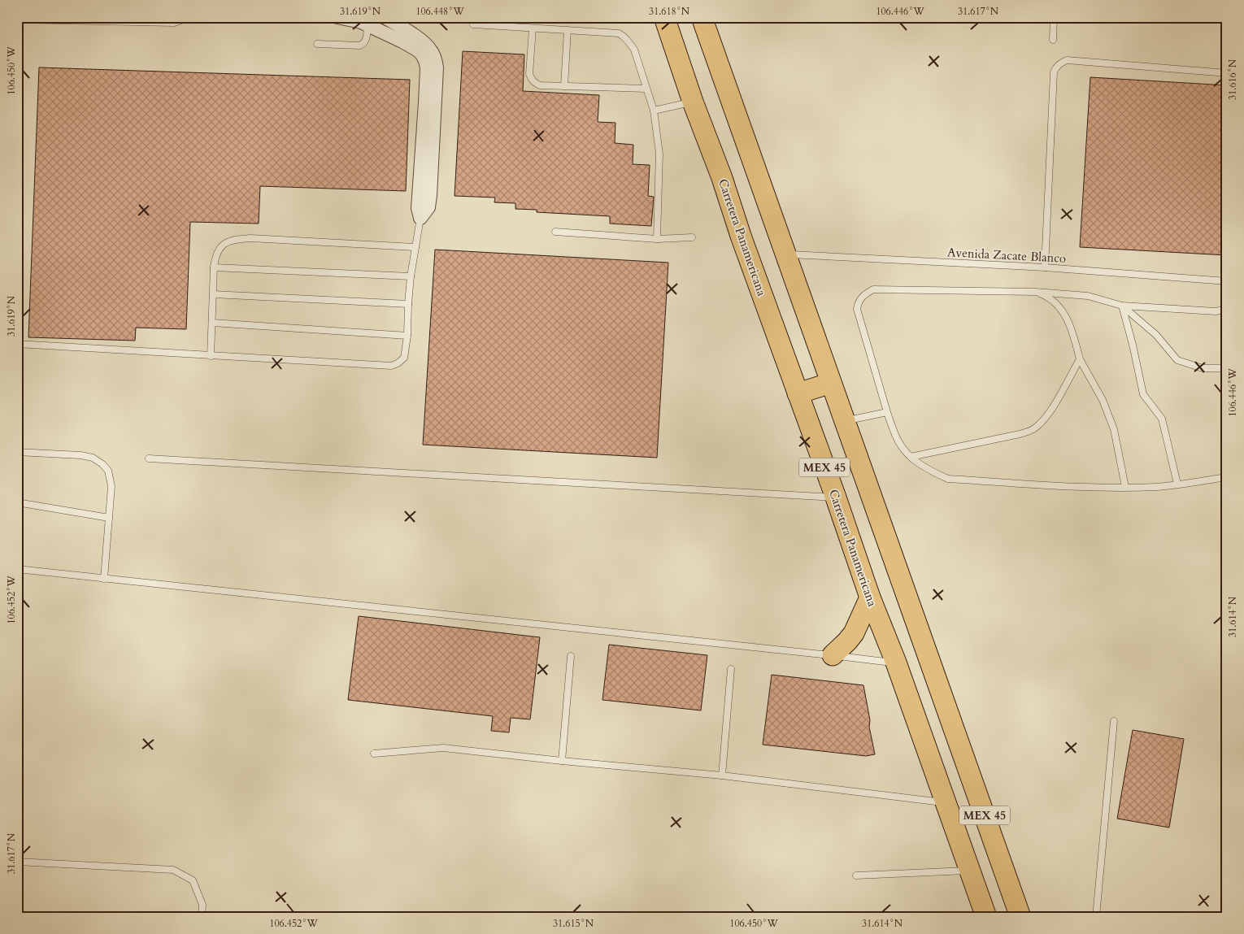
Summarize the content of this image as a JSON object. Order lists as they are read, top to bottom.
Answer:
{
  "streets": {
    "main road": ["Carretera Panamericana", "MEX 45"],
    "lane": ["Avenida Zacate Blanco"]
  },
  "crossings": [
    ["Avenida Zacate Blanco", "MEX 45"]
  ],
  "coordinates": [
    "31.619°N",
    "106.448°W",
    "31.618°N",
    "106.446°W",
    "31.617°N",
    "106.450°W",
    "31.616°N",
    "106.452°W",
    "31.614°N",
    "31.615°N"
  ]
}
